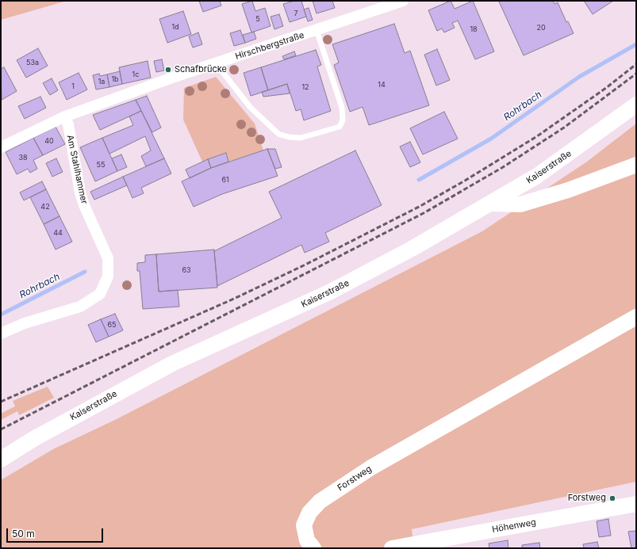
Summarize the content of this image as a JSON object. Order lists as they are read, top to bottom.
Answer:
{
  "streets": {
    "street": [
      "Hirschbergstraße",
      "Kaiserstraße",
      "Am Stahlhammer",
      "Forstweg",
      "Höhenweg"
    ]
  },
  "crossings": [
    ["Hirschbergstraße", "Am Stahlhammer"]
  ],
  "water": ["Rohrbach"],
  "places": ["Schafbrücke", "Forstweg"],
  "house_numbers": [
    "7",
    "5",
    "1d",
    "20",
    "18",
    "53a",
    "1c",
    "1b",
    "1a",
    "14",
    "1",
    "12",
    "40",
    "38",
    "55",
    "61",
    "42",
    "44",
    "63",
    "65"
  ],
  "scale_bar": "50 m"
}
